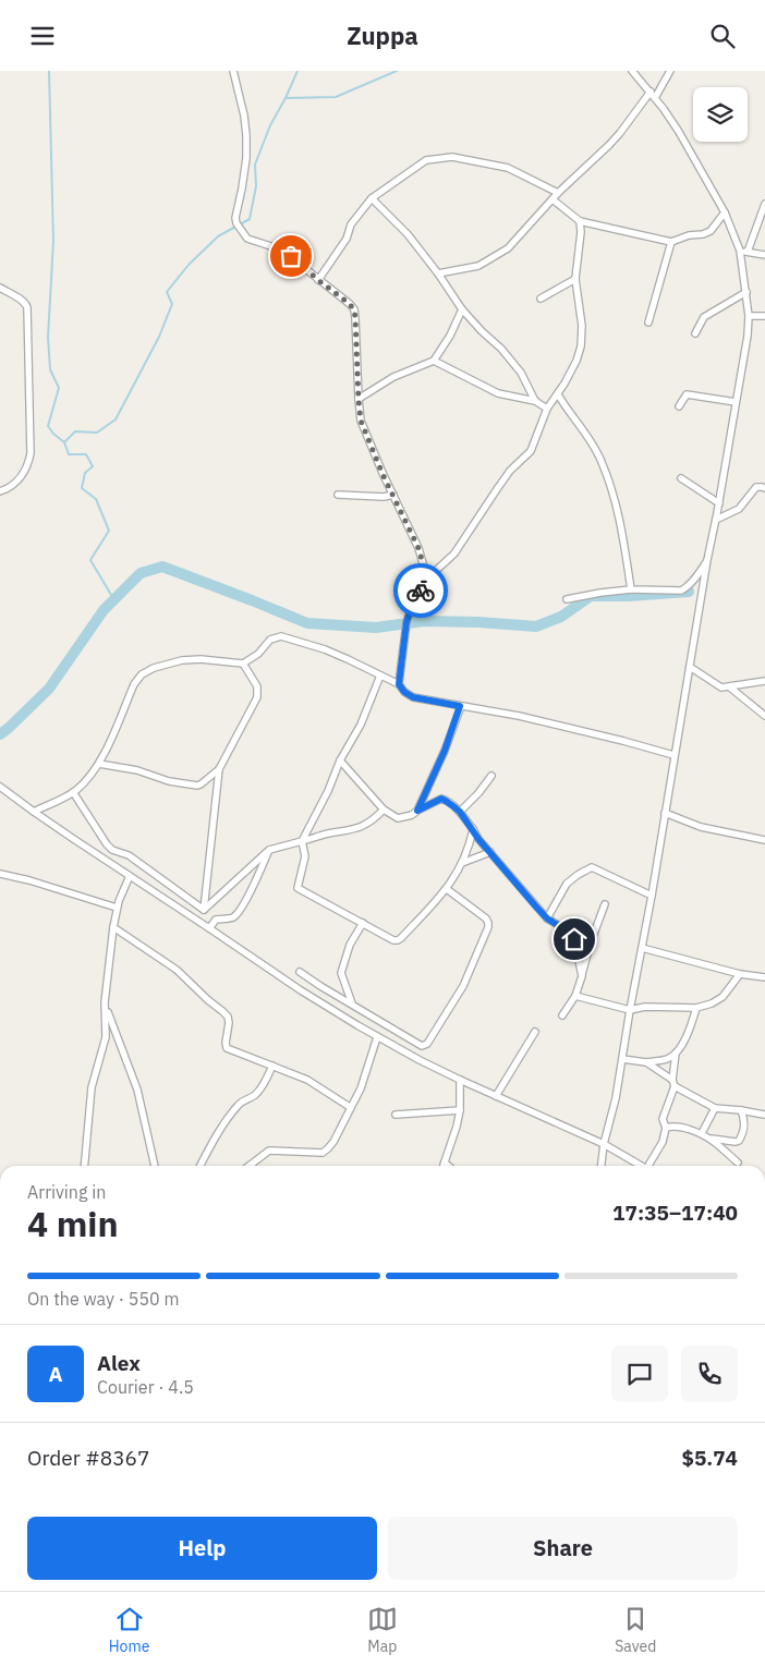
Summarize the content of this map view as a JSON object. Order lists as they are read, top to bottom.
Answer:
{
  "page": {
    "header": "Zuppa",
    "heading": ["4 min", "Arriving in", "17:35–17:40"],
    "panel": [
      "Alex",
      "Courier · 4.5",
      "Order #8367",
      "$5.74"
    ],
    "bar": "On the way · 550 m",
    "round": "A",
    "buttons": ["Help", "Share"],
    "tabs": ["Home", "Map", "Saved"]
  }
}
